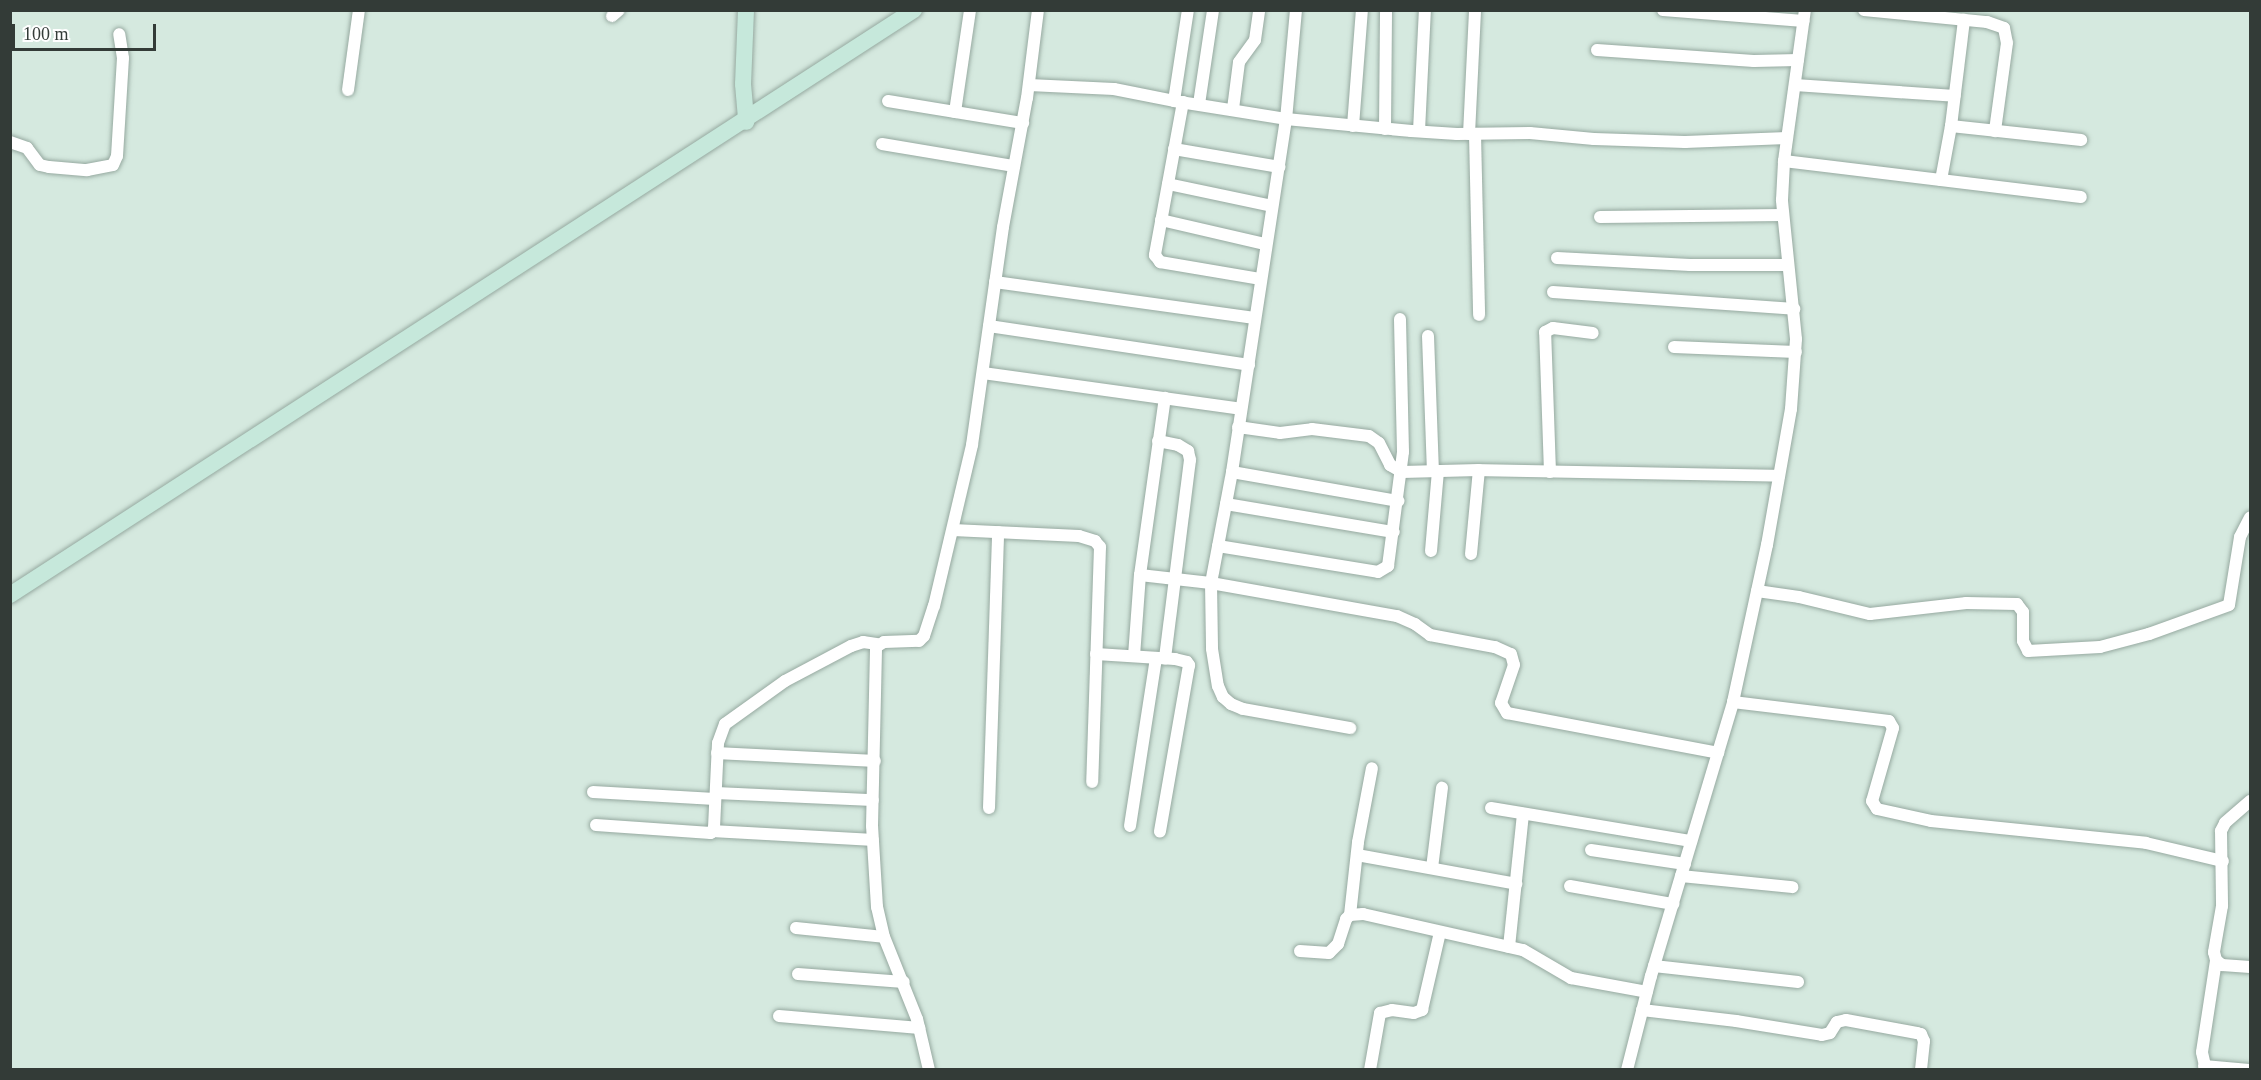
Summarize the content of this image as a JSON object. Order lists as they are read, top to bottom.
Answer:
{
  "scale_bar": "100 m"
}
